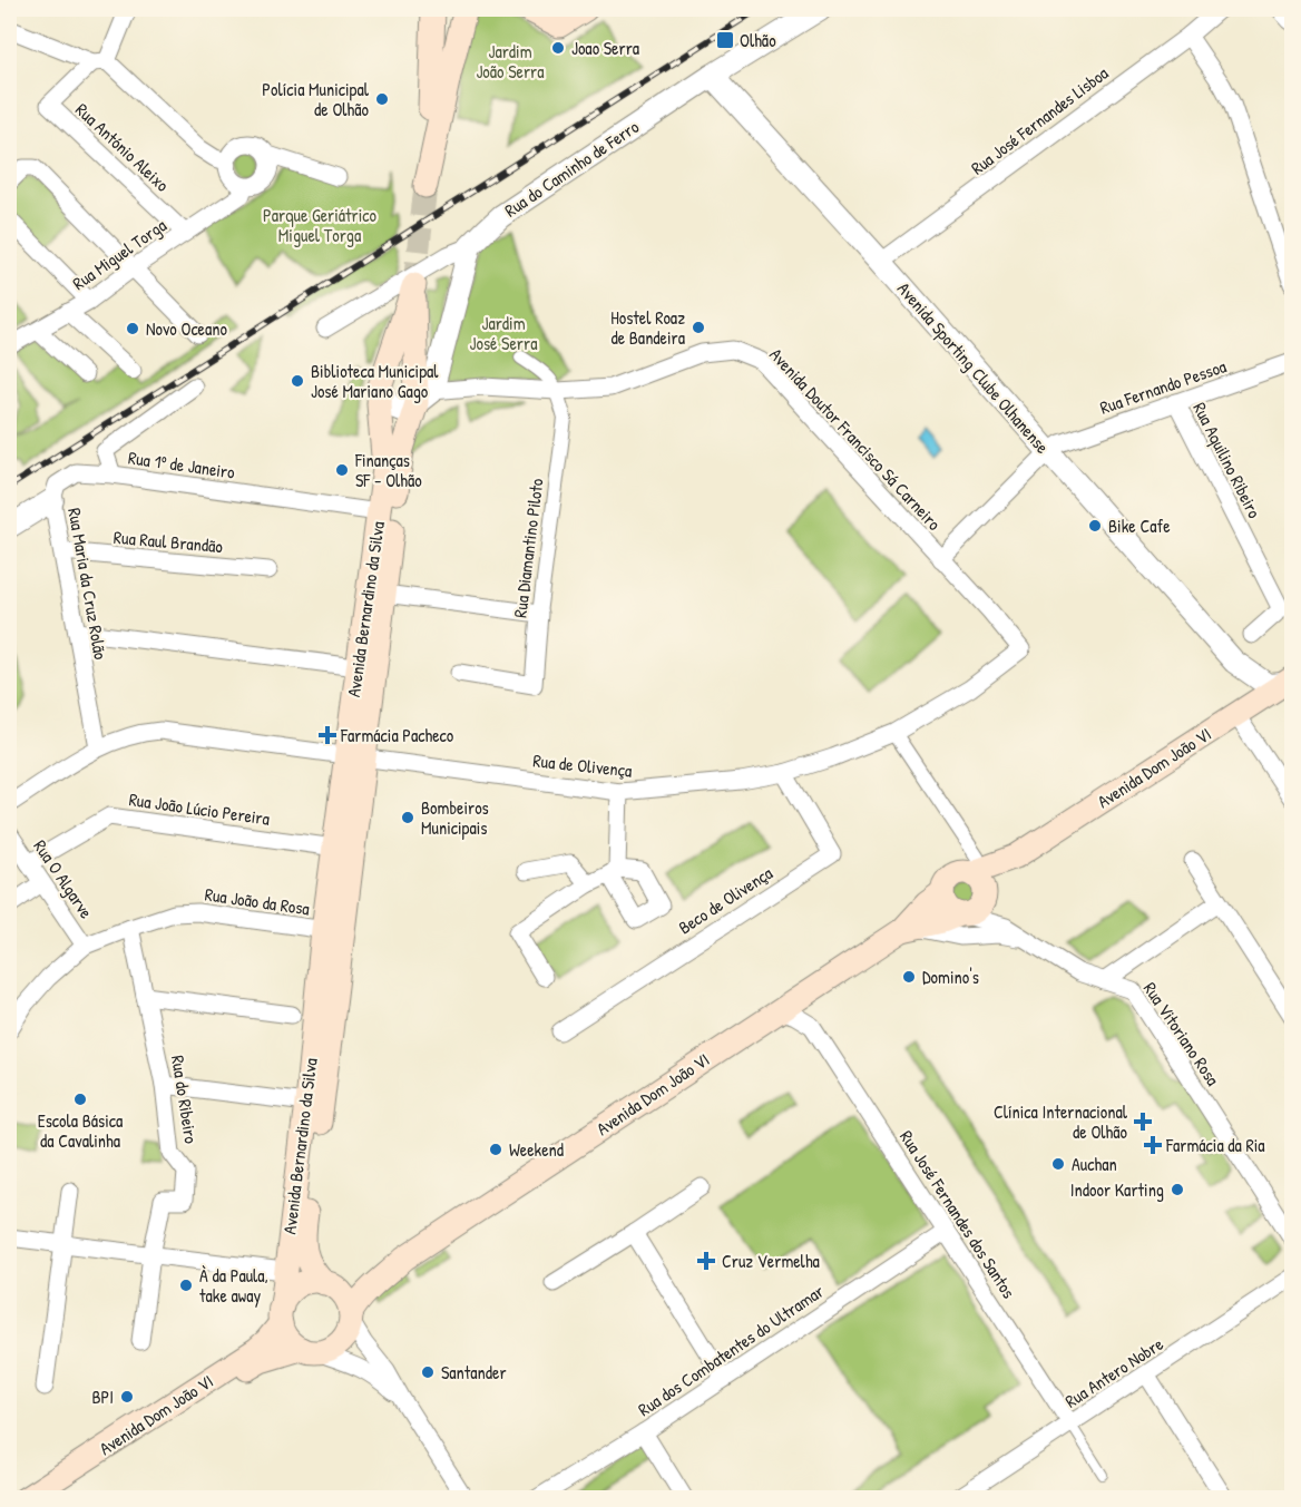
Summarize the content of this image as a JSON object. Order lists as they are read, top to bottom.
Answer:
{
  "streets": {
    "main road": ["Avenida Bernardino da Silva", "Avenida Dom João VI"],
    "street": [
      "Rua José Fernandes Lisboa",
      "Rua António Aleixo",
      "Rua do Caminho de Ferro",
      "Rua Miguel Torga",
      "Avenida Sporting Clube Olhanense",
      "Rua Fernando Pessoa",
      "Avenida Doutor Francisco Sá Carneiro",
      "Rua Aquilino Ribeiro",
      "Rua 1º de Janeiro",
      "Rua Raul Brandão",
      "Rua Diamantino Piloto",
      "Rua Maria da Cruz Rolão",
      "Rua de Olivença",
      "Rua João Lúcio Pereira",
      "Rua O Algarve",
      "Beco de Olivença",
      "Rua João da Rosa",
      "Rua Vitoriano Rosa",
      "Rua do Ribeiro",
      "Rua José Fernandes dos Santos",
      "Rua dos Combatentes do Ultramar",
      "Rua Antero Nobre"
    ]
  },
  "crossings": [
    ["Rua José Fernandes Lisboa", "Avenida Sporting Clube Olhanense"],
    ["Rua António Aleixo", "Rua Miguel Torga"],
    ["Rua do Caminho de Ferro", "Avenida Sporting Clube Olhanense"],
    ["Avenida Sporting Clube Olhanense", "Rua Fernando Pessoa"],
    ["Avenida Sporting Clube Olhanense", "Avenida Doutor Francisco Sá Carneiro"],
    ["Avenida Sporting Clube Olhanense", "Avenida Dom João VI"],
    ["Rua Fernando Pessoa", "Avenida Doutor Francisco Sá Carneiro"],
    ["Rua Fernando Pessoa", "Rua Aquilino Ribeiro"],
    ["Avenida Doutor Francisco Sá Carneiro", "Rua Diamantino Piloto"],
    ["Avenida Doutor Francisco Sá Carneiro", "Avenida Bernardino da Silva"],
    ["Avenida Doutor Francisco Sá Carneiro", "Rua de Olivença"],
    ["Rua 1º de Janeiro", "Rua Maria da Cruz Rolão"],
    ["Rua 1º de Janeiro", "Avenida Bernardino da Silva"],
    ["Rua Raul Brandão", "Rua Maria da Cruz Rolão"],
    ["Rua Maria da Cruz Rolão", "Rua de Olivença"],
    ["Avenida Bernardino da Silva", "Rua de Olivença"],
    ["Avenida Bernardino da Silva", "Avenida Dom João VI"],
    ["Avenida Bernardino da Silva", "Rua João Lúcio Pereira"],
    ["Avenida Bernardino da Silva", "Rua João da Rosa"],
    ["Rua de Olivença", "Beco de Olivença"],
    ["Rua João Lúcio Pereira", "Rua O Algarve"],
    ["Rua O Algarve", "Rua João da Rosa"],
    ["Rua João da Rosa", "Rua do Ribeiro"],
    ["Rua José Fernandes dos Santos", "Rua dos Combatentes do Ultramar"],
    ["Rua José Fernandes dos Santos", "Rua Antero Nobre"]
  ],
  "parks": ["Jardim João Serra", "Parque Geriátrico Miguel Torga", "Jardim José Serra"],
  "places": {
    "transit": ["Olhão"],
    "other": [
      "Joao Serra",
      "Polícia Municipal de Olhão",
      "Hostel Roaz de Bandeira",
      "Novo Oceano",
      "Biblioteca Municipal José Mariano Gago",
      "Finanças SF - Olhão",
      "Bike Cafe",
      "Bombeiros Municipais",
      "Domino's",
      "Escola Básica da Cavalinha",
      "Weekend",
      "Auchan",
      "Indoor Karting",
      "À da Paula, take away",
      "Santander",
      "BPI"
    ],
    "health": [
      "Farmácia Pacheco",
      "Clínica Internacional de Olhão",
      "Farmácia da Ria",
      "Cruz Vermelha"
    ]
  }
}
